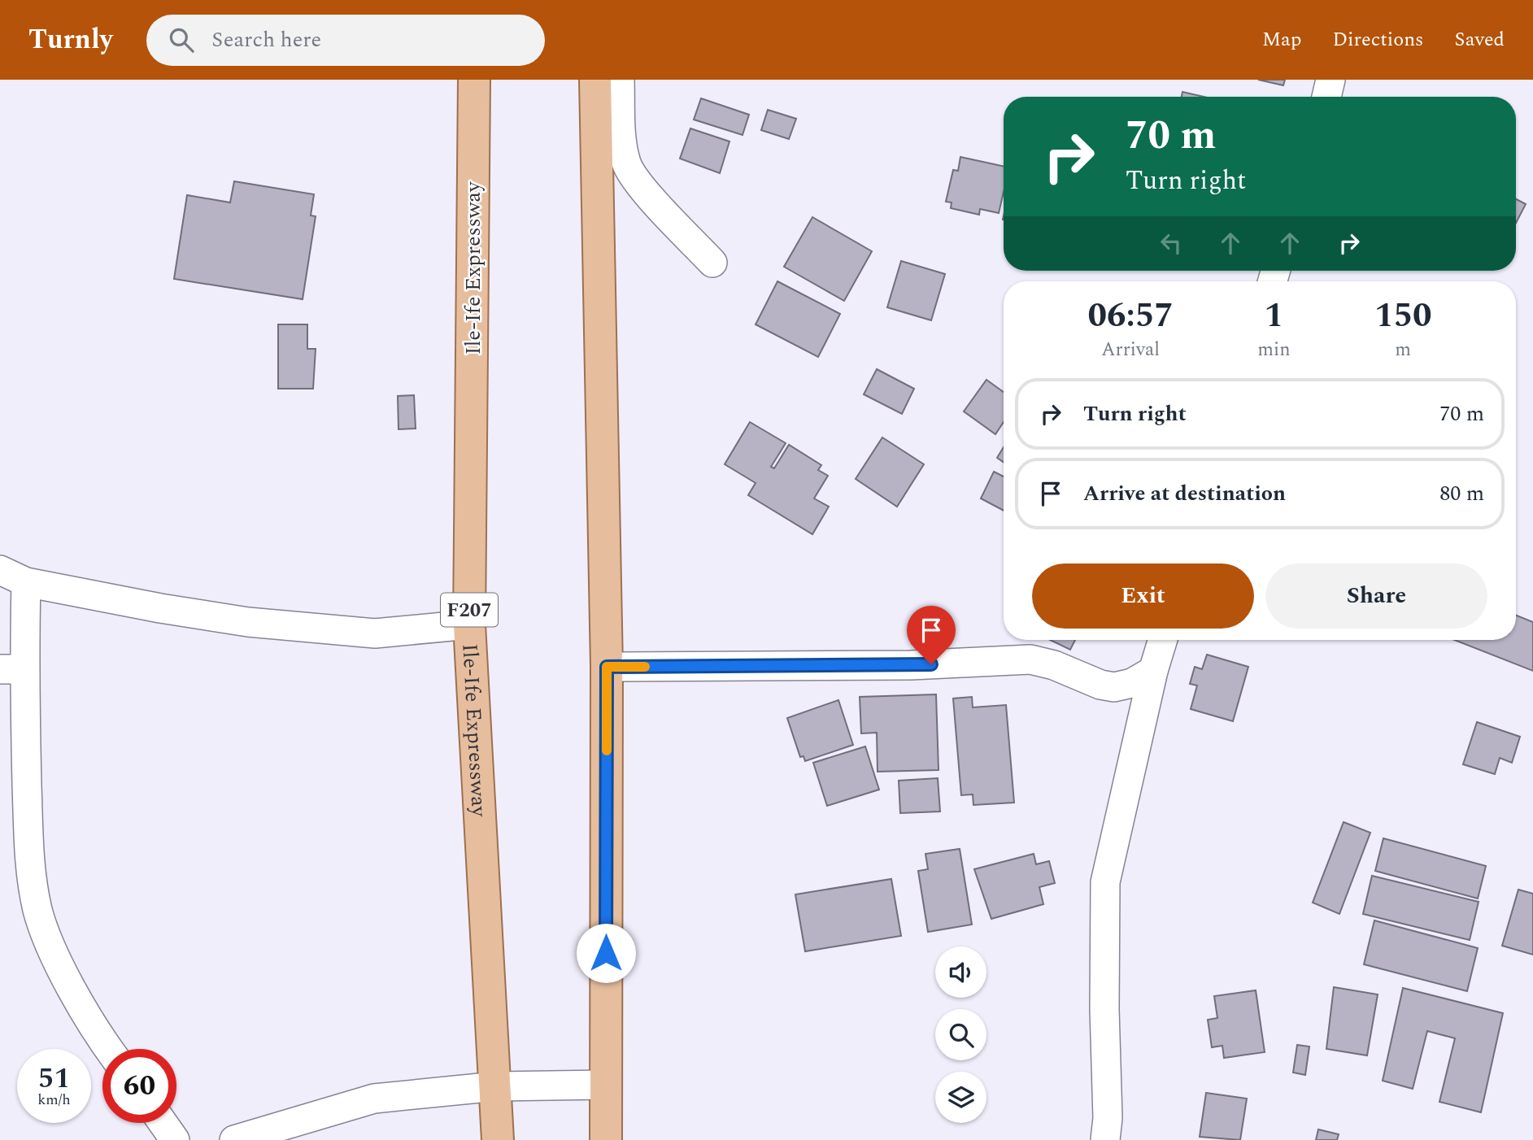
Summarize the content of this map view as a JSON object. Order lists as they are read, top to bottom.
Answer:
{
  "streets": {
    "main road": ["Ile-Ife Expressway", "F207"]
  },
  "page": {
    "header": "Turnly",
    "search": "Search here",
    "nav": ["Map", "Directions", "Saved"],
    "turn": ["70 m", "Turn right"],
    "eta": [
      "06:57",
      "Arrival",
      "1",
      "min",
      "150",
      "m"
    ],
    "list": [
      {
        "name": "Turn right",
        "value": "70 m"
      },
      {
        "name": "Arrive at destination",
        "value": "80 m"
      }
    ],
    "buttons": ["Exit", "Share"],
    "speed": "51 km/h",
    "limit": "60"
  }
}
